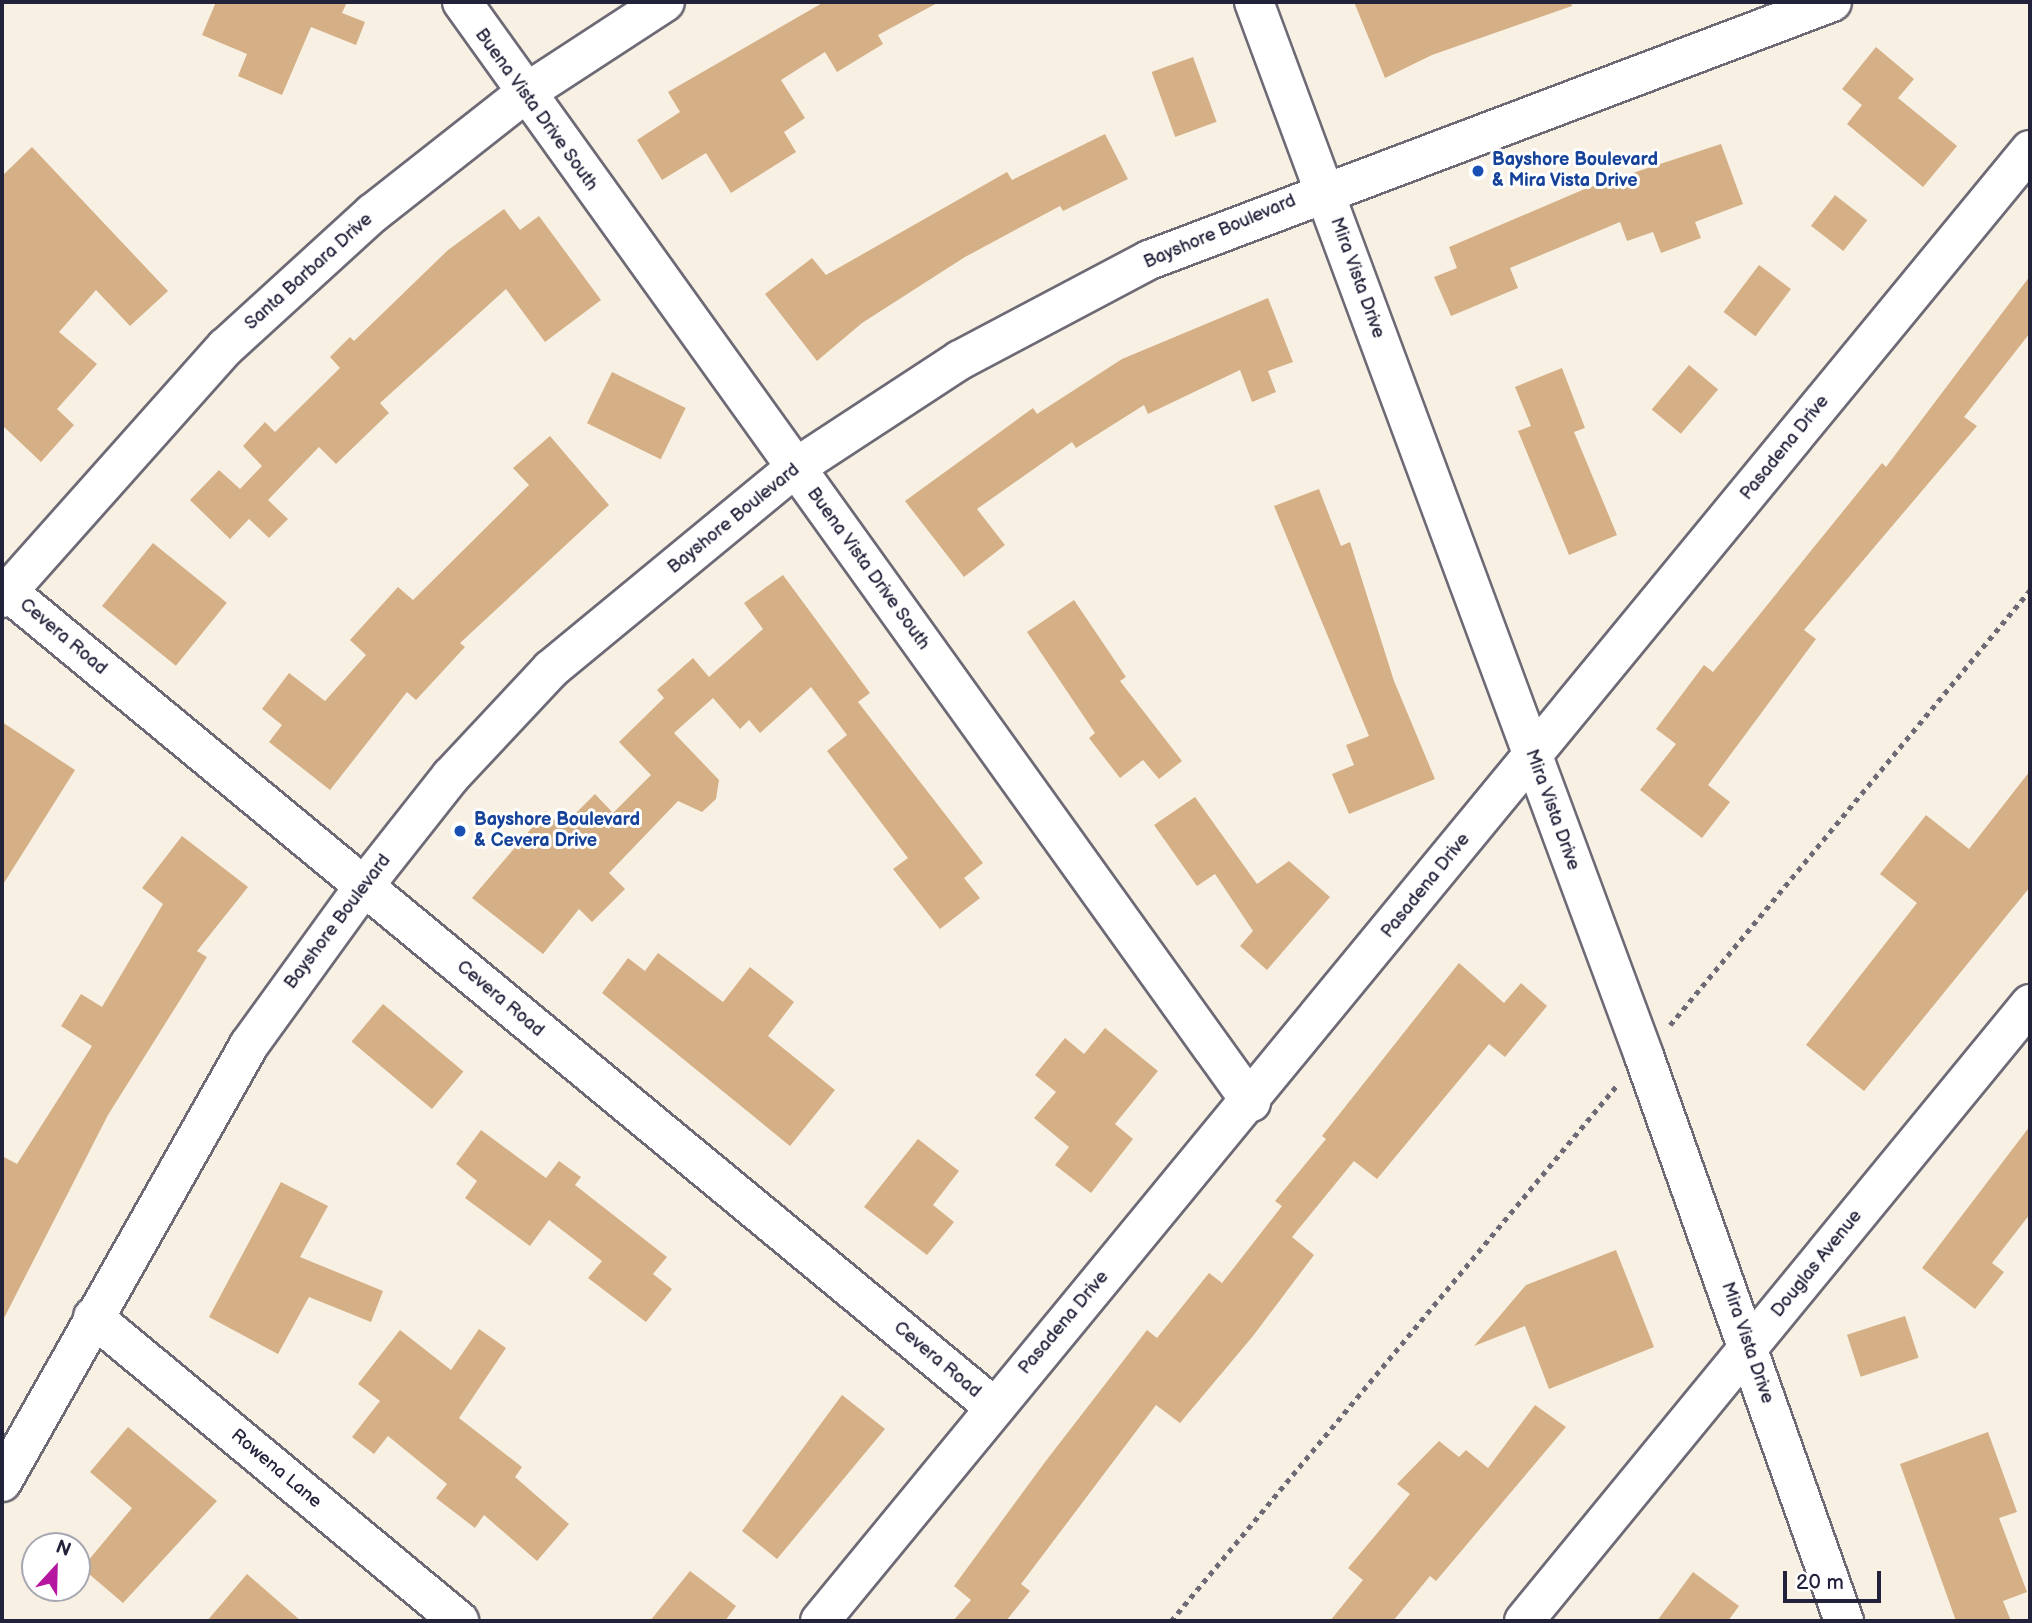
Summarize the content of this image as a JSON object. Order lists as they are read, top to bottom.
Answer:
{
  "streets": {
    "street": [
      "Buena Vista Drive South",
      "Bayshore Boulevard",
      "Santa Barbara Drive",
      "Mira Vista Drive",
      "Pasadena Drive",
      "Cevera Road",
      "Douglas Avenue",
      "Rowena Lane"
    ]
  },
  "crossings": [
    ["Buena Vista Drive South", "Bayshore Boulevard"],
    ["Buena Vista Drive South", "Santa Barbara Drive"],
    ["Buena Vista Drive South", "Pasadena Drive"],
    ["Bayshore Boulevard", "Mira Vista Drive"],
    ["Bayshore Boulevard", "Cevera Road"],
    ["Bayshore Boulevard", "Rowena Lane"],
    ["Santa Barbara Drive", "Cevera Road"],
    ["Mira Vista Drive", "Pasadena Drive"],
    ["Mira Vista Drive", "Douglas Avenue"],
    ["Pasadena Drive", "Cevera Road"]
  ],
  "places": ["Bayshore Boulevard & Mira Vista Drive", "Bayshore Boulevard & Cevera Drive"],
  "scale_bar": "20 m",
  "north": "top"
}
